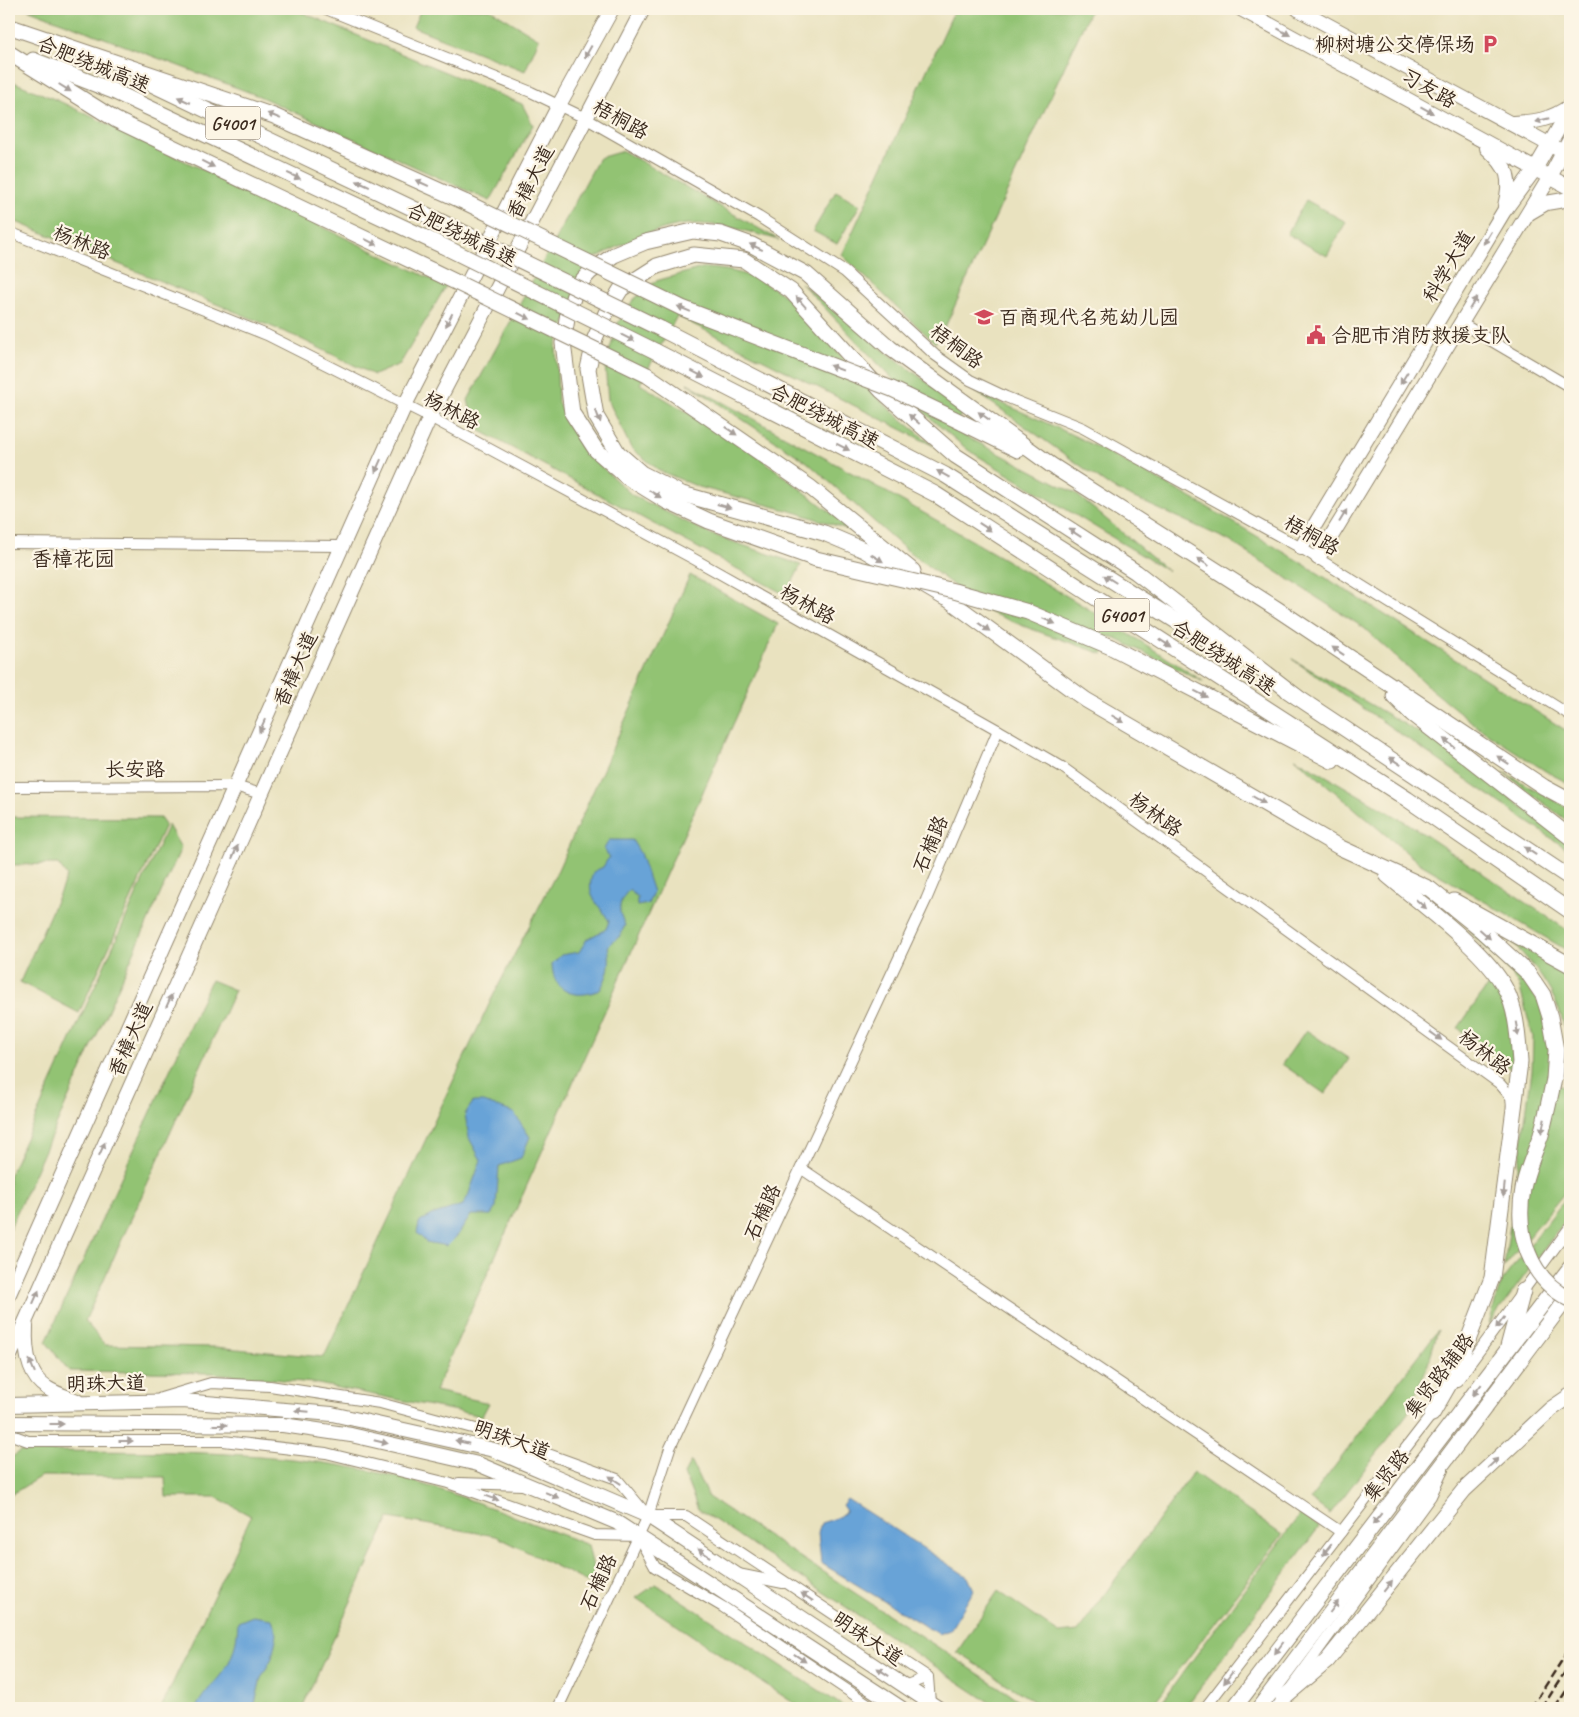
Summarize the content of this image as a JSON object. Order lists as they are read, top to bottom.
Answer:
{
  "streets": {
    "highway": ["合肥绕城高速", "G4001", "集贤路"],
    "main road": [
      "习友路",
      "香樟大道",
      "科学大道",
      "明珠大道"
    ],
    "street": [
      "梧桐路",
      "杨林路",
      "长安路",
      "石楠路",
      "集贤路辅路"
    ]
  },
  "crossings": [
    ["习友路", "科学大道"],
    ["梧桐路", "香樟大道"],
    ["梧桐路", "科学大道"],
    ["香樟大道", "杨林路"],
    ["香樟大道", "长安路"],
    ["杨林路", "石楠路"],
    ["石楠路", "明珠大道"]
  ],
  "one_way": ["杨林路"],
  "districts": ["香樟花园"],
  "places": {
    "parking": ["柳树塘公交停保场"],
    "school or university": ["百商现代名苑幼儿园"],
    "public building": ["合肥市消防救援支队"]
  }
}
